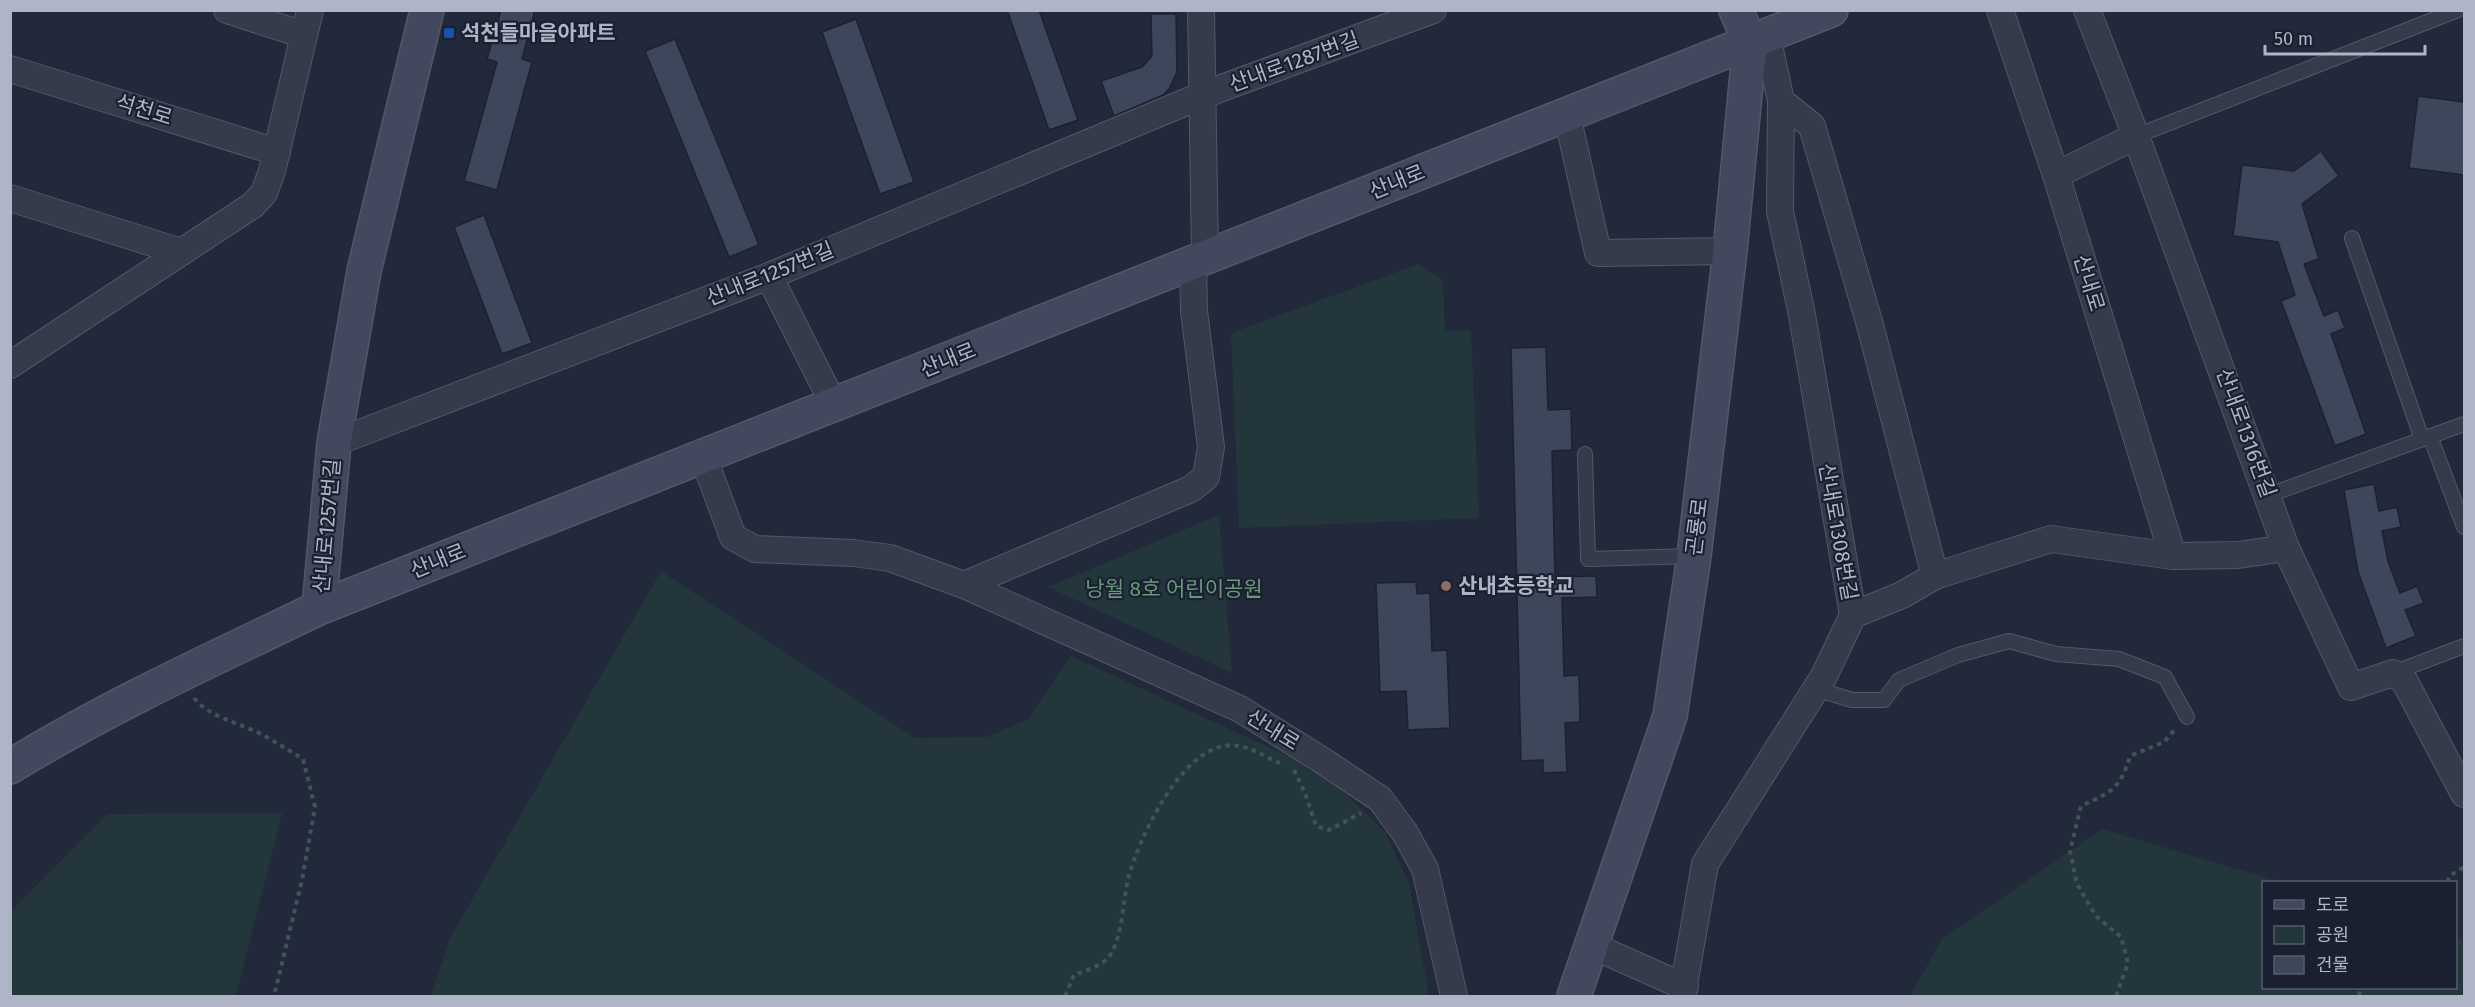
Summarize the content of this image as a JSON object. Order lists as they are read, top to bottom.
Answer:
{
  "streets": {
    "main road": ["산내로", "산내로1257번길", "곤룡로"],
    "street": [
      "산내로1287번길",
      "석천로",
      "산내로1316번길",
      "산내로1308번길"
    ]
  },
  "crossings": [
    ["산내로1287번길", "산내로"],
    ["산내로1287번길", "산내로1257번길"],
    ["산내로", "산내로1257번길"],
    ["산내로", "곤룡로"],
    ["산내로", "산내로1308번길"],
    ["곤룡로", "산내로1308번길"]
  ],
  "parks": ["낭월 8호 어린이공원"],
  "places": {
    "transit": ["석천들마을아파트"],
    "other": ["산내초등학교"]
  },
  "legend": ["도로", "공원", "건물"],
  "scale_bar": "50 m"
}
